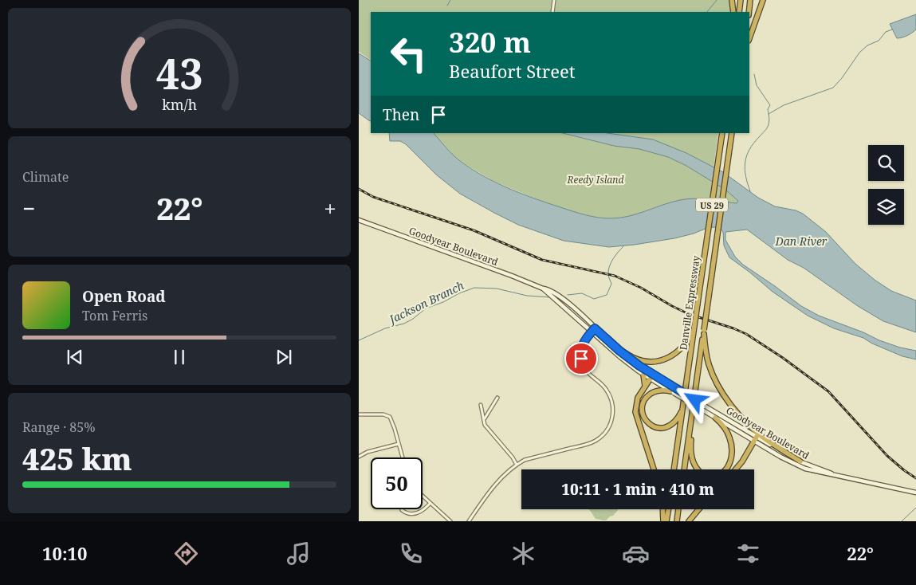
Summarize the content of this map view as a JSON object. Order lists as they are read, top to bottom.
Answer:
{
  "streets": {
    "highway": ["US 29", "Danville Expressway"],
    "main road": ["Goodyear Boulevard"]
  },
  "water": ["Dan River", "Jackson Branch"],
  "parks": ["Reedy Island"],
  "page": {
    "turn": ["320 m", "Beaufort Street"],
    "then": "Then",
    "tile": [
      "Climate",
      ["Range · 85%", "425 km"]
    ],
    "heat": ["−", "22°", "+"],
    "song": ["Open Road", "Tom Ferris"],
    "limit": "50",
    "trip": "10:11 · 1 min · 410 m",
    "tabs": ["10:10", "22°"],
    "gauge": ["43", "km/h"]
  }
}
